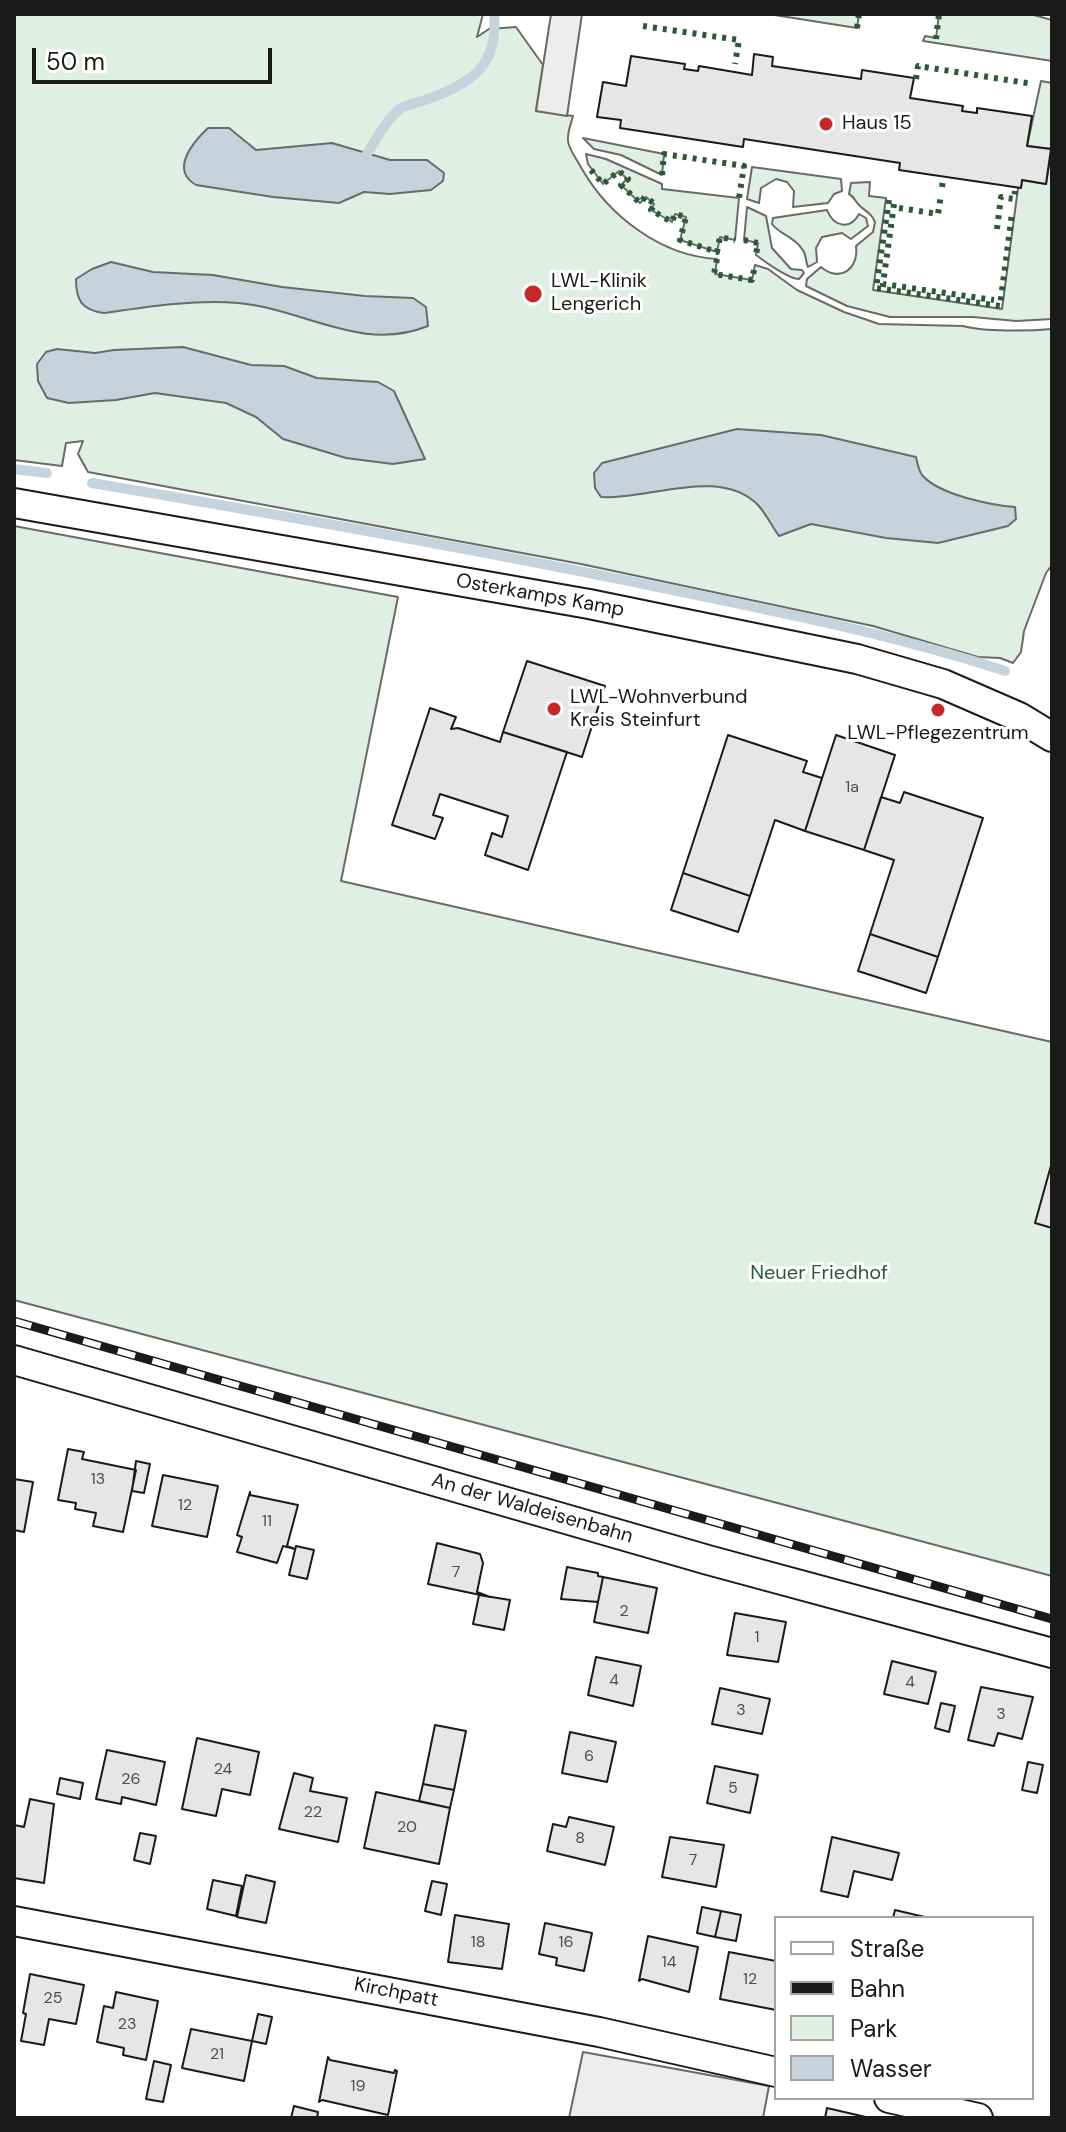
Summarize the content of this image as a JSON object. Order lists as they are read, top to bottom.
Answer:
{
  "streets": {
    "street": ["Osterkamps Kamp", "An der Waldeisenbahn", "Kirchpatt"]
  },
  "parks": ["Neuer Friedhof"],
  "places": [
    "Haus 15",
    "LWL-Klinik Lengerich",
    "LWL-Wohnverbund Kreis Steinfurt",
    "LWL-Pflegezentrum"
  ],
  "house_numbers": [
    "1a",
    "13",
    "12",
    "11",
    "7",
    "2",
    "1",
    "4",
    "4",
    "3",
    "3",
    "6",
    "24",
    "26",
    "5",
    "22",
    "20",
    "8",
    "7",
    "18",
    "16",
    "14",
    "12",
    "25",
    "23",
    "21",
    "19"
  ],
  "legend": [
    "Straße",
    "Bahn",
    "Park",
    "Wasser"
  ],
  "scale_bar": "50 m"
}
